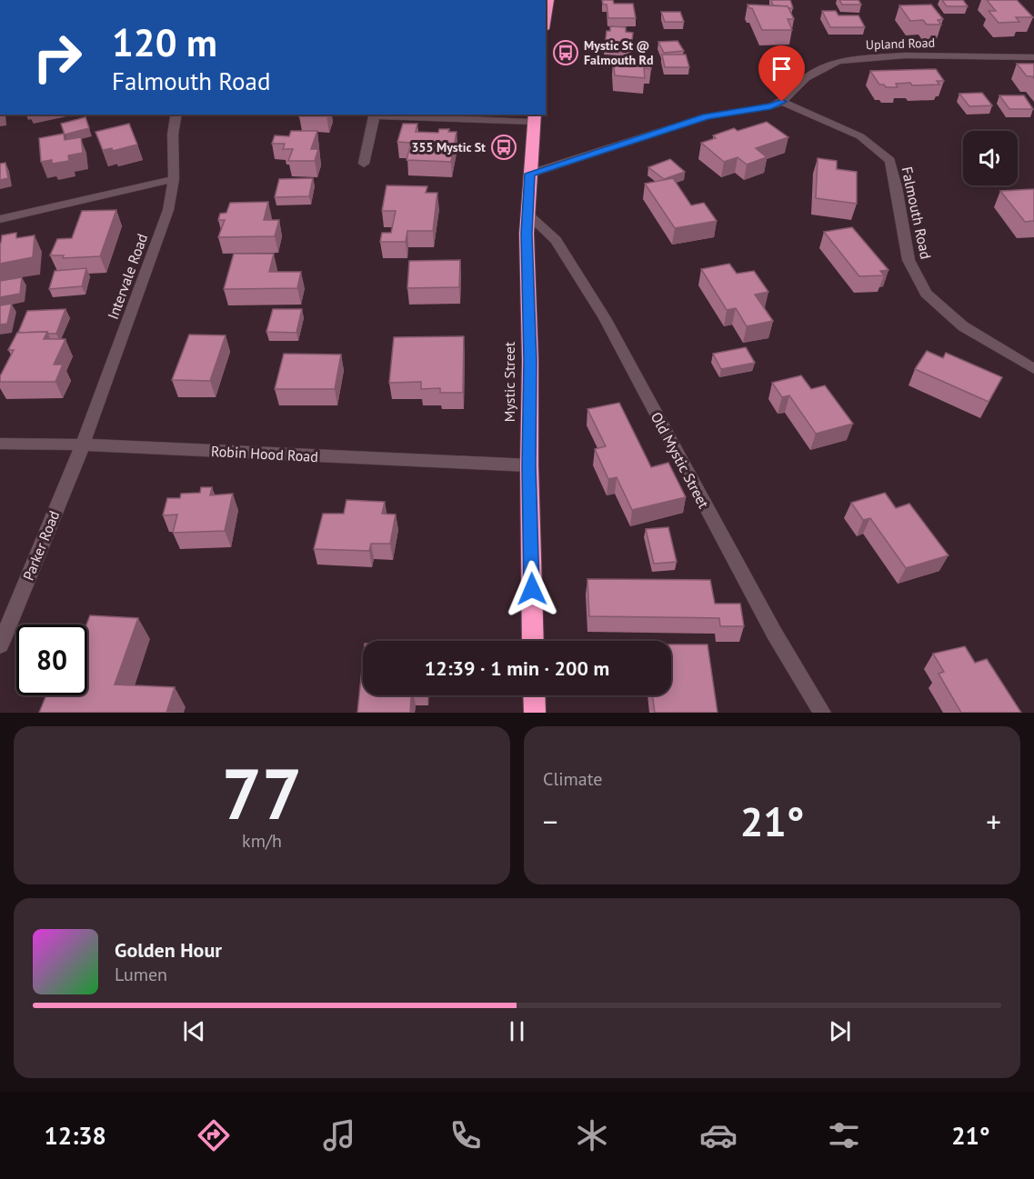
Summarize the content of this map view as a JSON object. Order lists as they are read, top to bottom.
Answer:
{
  "streets": {
    "highway": ["Mystic Street"],
    "street": [
      "Upland Road",
      "Falmouth Road",
      "Intervale Road",
      "Robin Hood Road",
      "Old Mystic Street",
      "Parker Road"
    ]
  },
  "crossings": [
    ["Upland Road", "Falmouth Road"],
    ["Intervale Road", "Robin Hood Road"],
    ["Intervale Road", "Parker Road"],
    ["Mystic Street", "Robin Hood Road"],
    ["Mystic Street", "Old Mystic Street"],
    ["Robin Hood Road", "Parker Road"]
  ],
  "places": {
    "bus stop": ["Mystic St @ Falmouth Rd", "355 Mystic St"]
  },
  "page": {
    "turn": ["120 m", "Falmouth Road"],
    "limit": "80",
    "trip": "12:39 · 1 min · 200 m",
    "tile": [
      ["77", "km/h"],
      "Climate"
    ],
    "heat": ["−", "21°", "+"],
    "song": ["Golden Hour", "Lumen"],
    "tabs": ["12:38", "21°"]
  }
}
